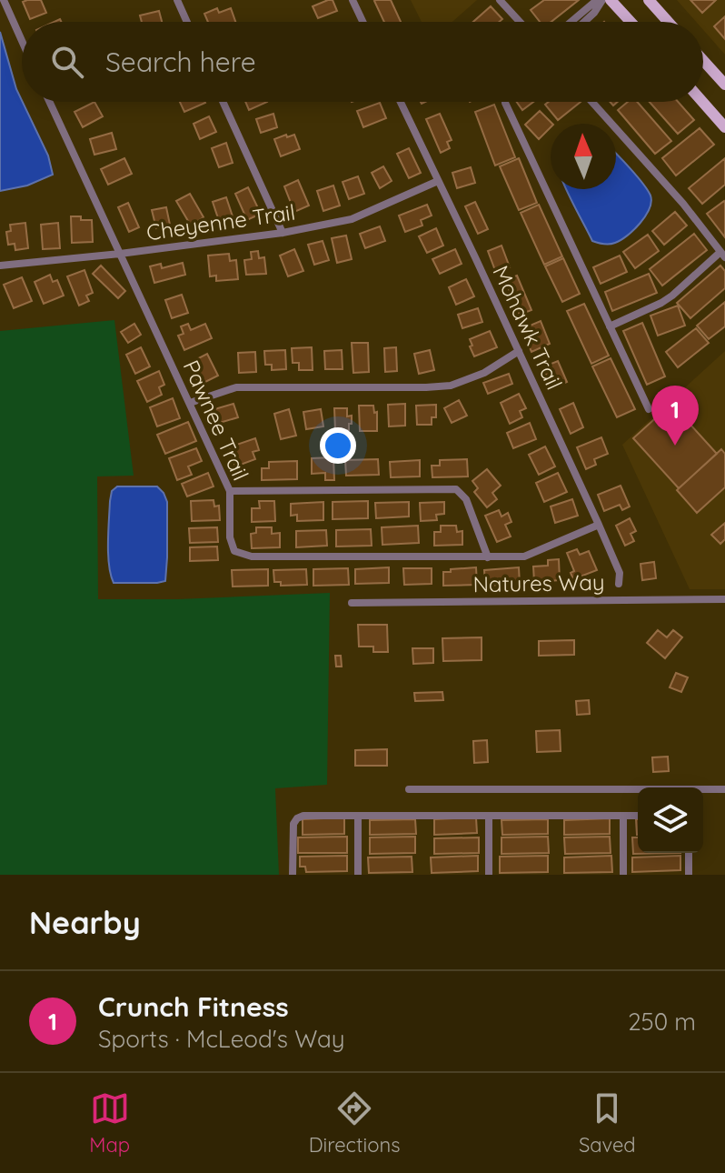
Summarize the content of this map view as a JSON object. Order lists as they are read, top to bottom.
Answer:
{
  "streets": {
    "street": [
      "Cheyenne Trail",
      "Mohawk Trail",
      "Pawnee Trail",
      "Natures Way"
    ]
  },
  "crossings": [
    ["Cheyenne Trail", "Mohawk Trail"],
    ["Cheyenne Trail", "Pawnee Trail"],
    ["Mohawk Trail", "Pawnee Trail"]
  ],
  "north": "top",
  "page": {
    "search": "Search here",
    "pins": "1",
    "heading": "Nearby",
    "list": [
      {
        "mark": "1",
        "name": "Crunch Fitness",
        "note": "Sports · McLeod's Way",
        "value": "250 m"
      }
    ],
    "nav": ["Map", "Directions", "Saved"]
  }
}
